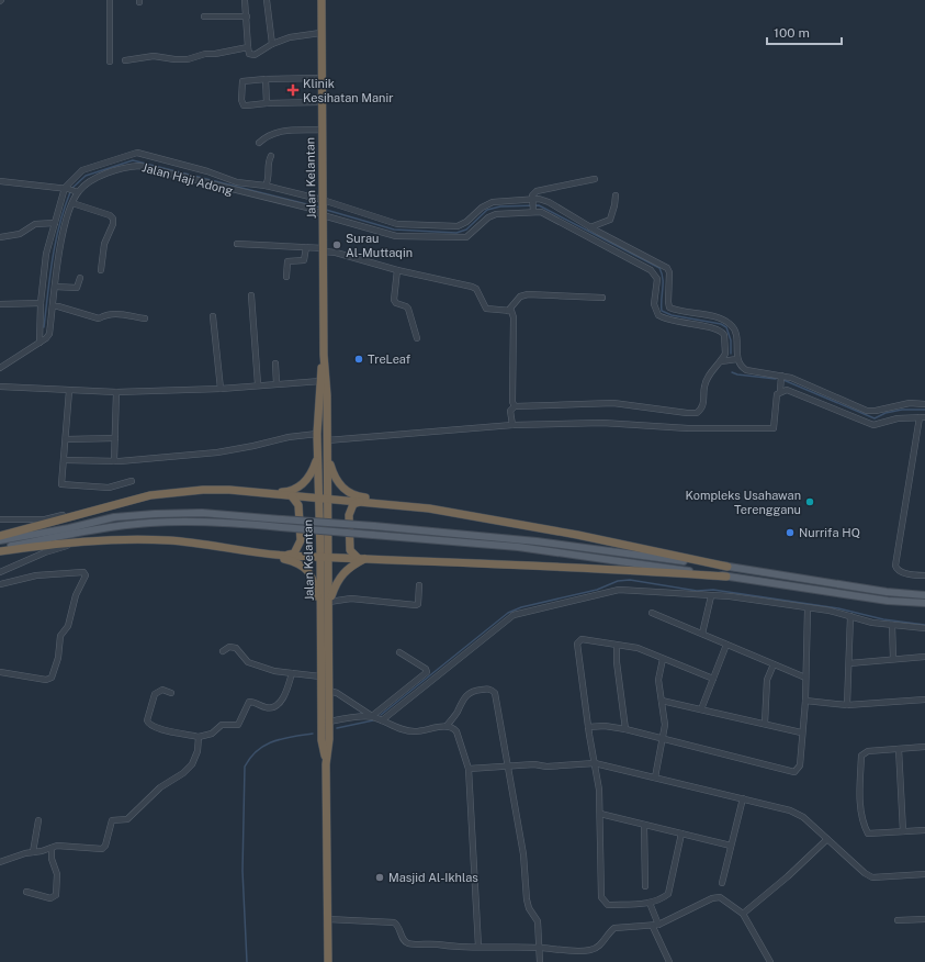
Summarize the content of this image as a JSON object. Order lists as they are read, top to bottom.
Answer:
{
  "streets": {
    "highway": ["Jalan Kelantan"],
    "street": ["Jalan Haji Adong"]
  },
  "crossings": [
    ["Jalan Kelantan", "Jalan Haji Adong"]
  ],
  "places": {
    "health": ["Klinik Kesihatan Manir"],
    "other": [
      "Surau Al-Muttaqin",
      "TreLeaf",
      "Kompleks Usahawan Terengganu",
      "Nurrifa HQ",
      "Masjid Al-Ikhlas"
    ]
  },
  "scale_bar": "100 m"
}
